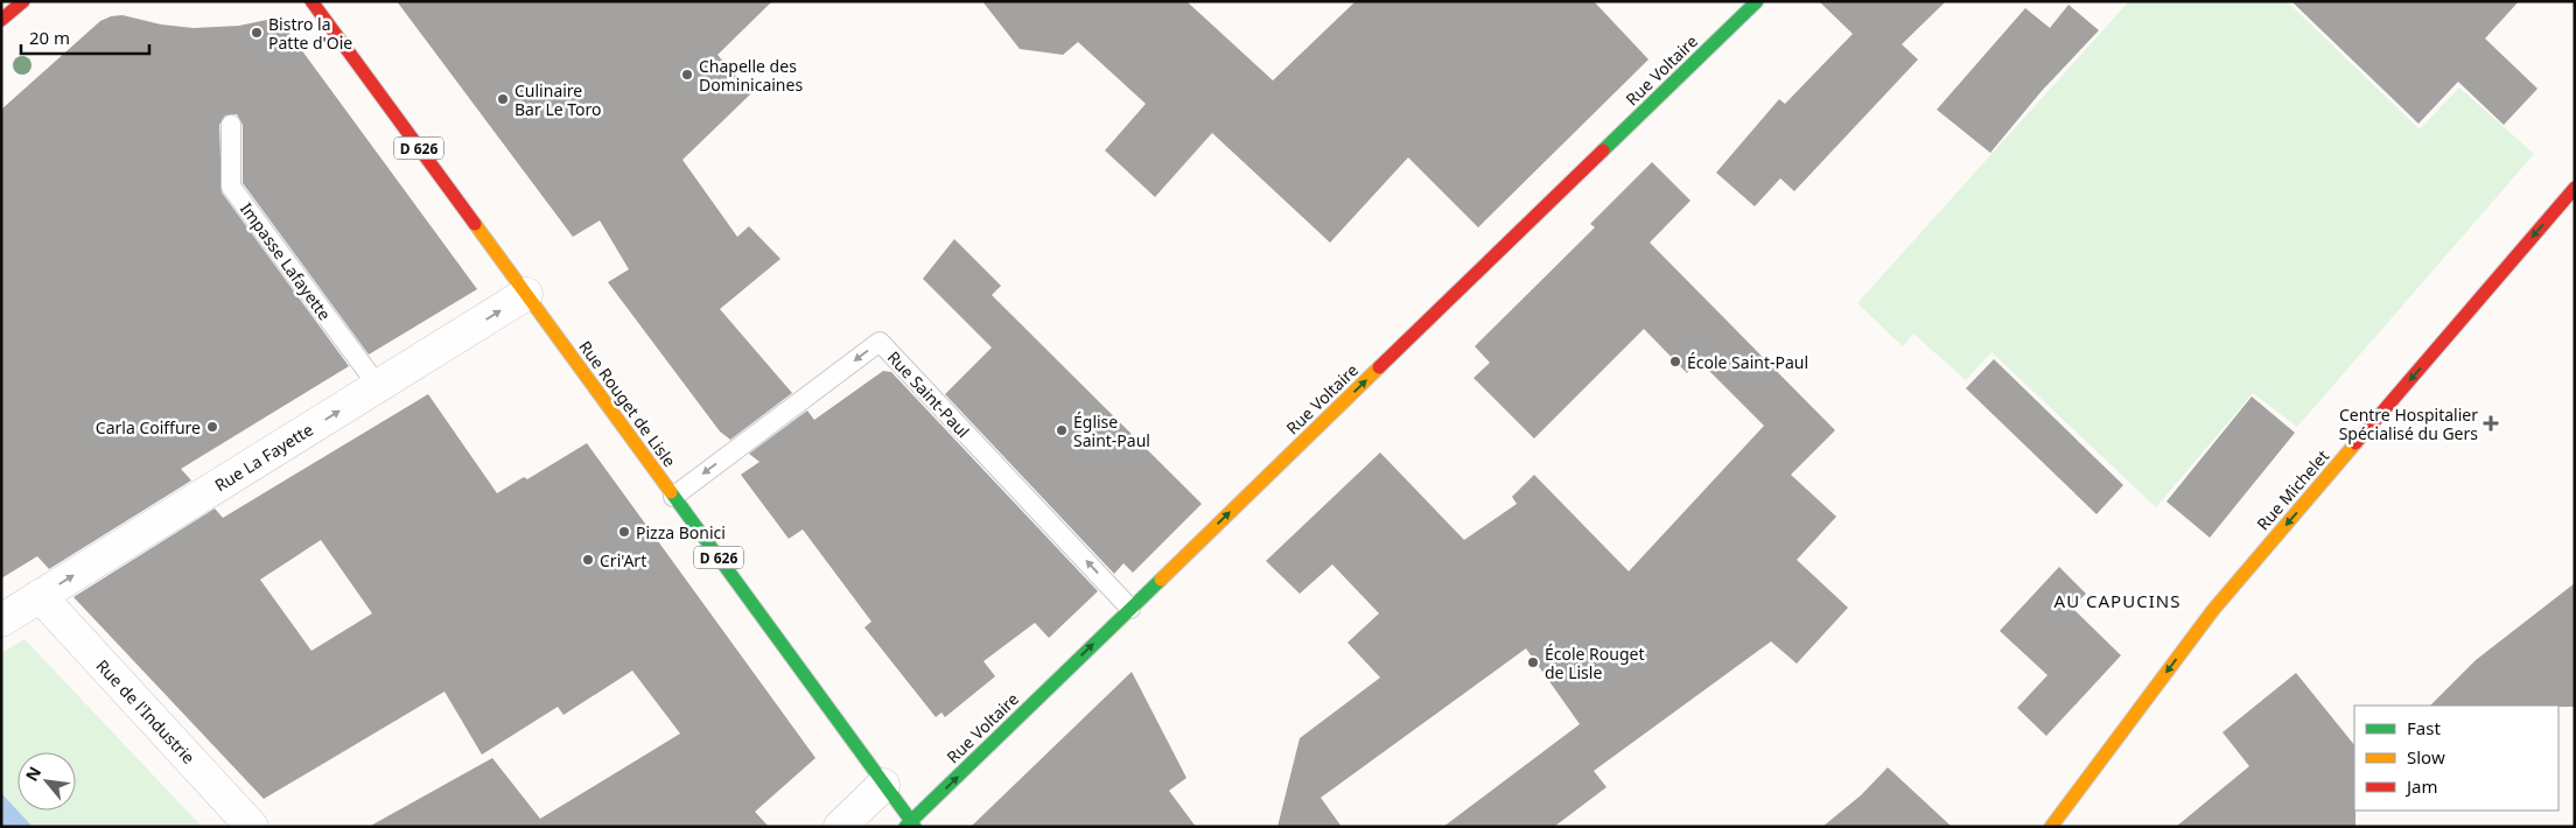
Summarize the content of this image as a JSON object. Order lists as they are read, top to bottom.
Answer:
{
  "streets": {
    "street": [
      "Rue Voltaire",
      "D 626",
      "Rue Rouget de Lisle",
      "Rue La Fayette",
      "Rue Michelet",
      "Rue de l'Industrie"
    ],
    "lane": ["Impasse Lafayette", "Rue Saint-Paul"]
  },
  "crossings": [
    ["Rue Voltaire", "Rue Saint-Paul"],
    ["Rue Voltaire", "Rue Rouget de Lisle"],
    ["Impasse Lafayette", "Rue La Fayette"],
    ["Rue Saint-Paul", "Rue Rouget de Lisle"],
    ["Rue Rouget de Lisle", "Rue La Fayette"],
    ["Rue La Fayette", "Rue de l'Industrie"]
  ],
  "one_way": ["Rue Voltaire", "Rue La Fayette", "Rue Michelet"],
  "districts": ["AU CAPUCINS"],
  "places": {
    "other": [
      "Bistro la Patte d'Oie",
      "Chapelle des Dominicaines",
      "Culinaire Bar Le Toro",
      "École Saint-Paul",
      "Carla Coiffure",
      "Église Saint-Paul",
      "Pizza Bonici",
      "Cri'Art",
      "École Rouget de Lisle"
    ],
    "health": ["Centre Hospitalier Spécialisé du Gers"]
  },
  "legend": ["Fast", "Slow", "Jam"],
  "scale_bar": "20 m",
  "north": "top left"
}
